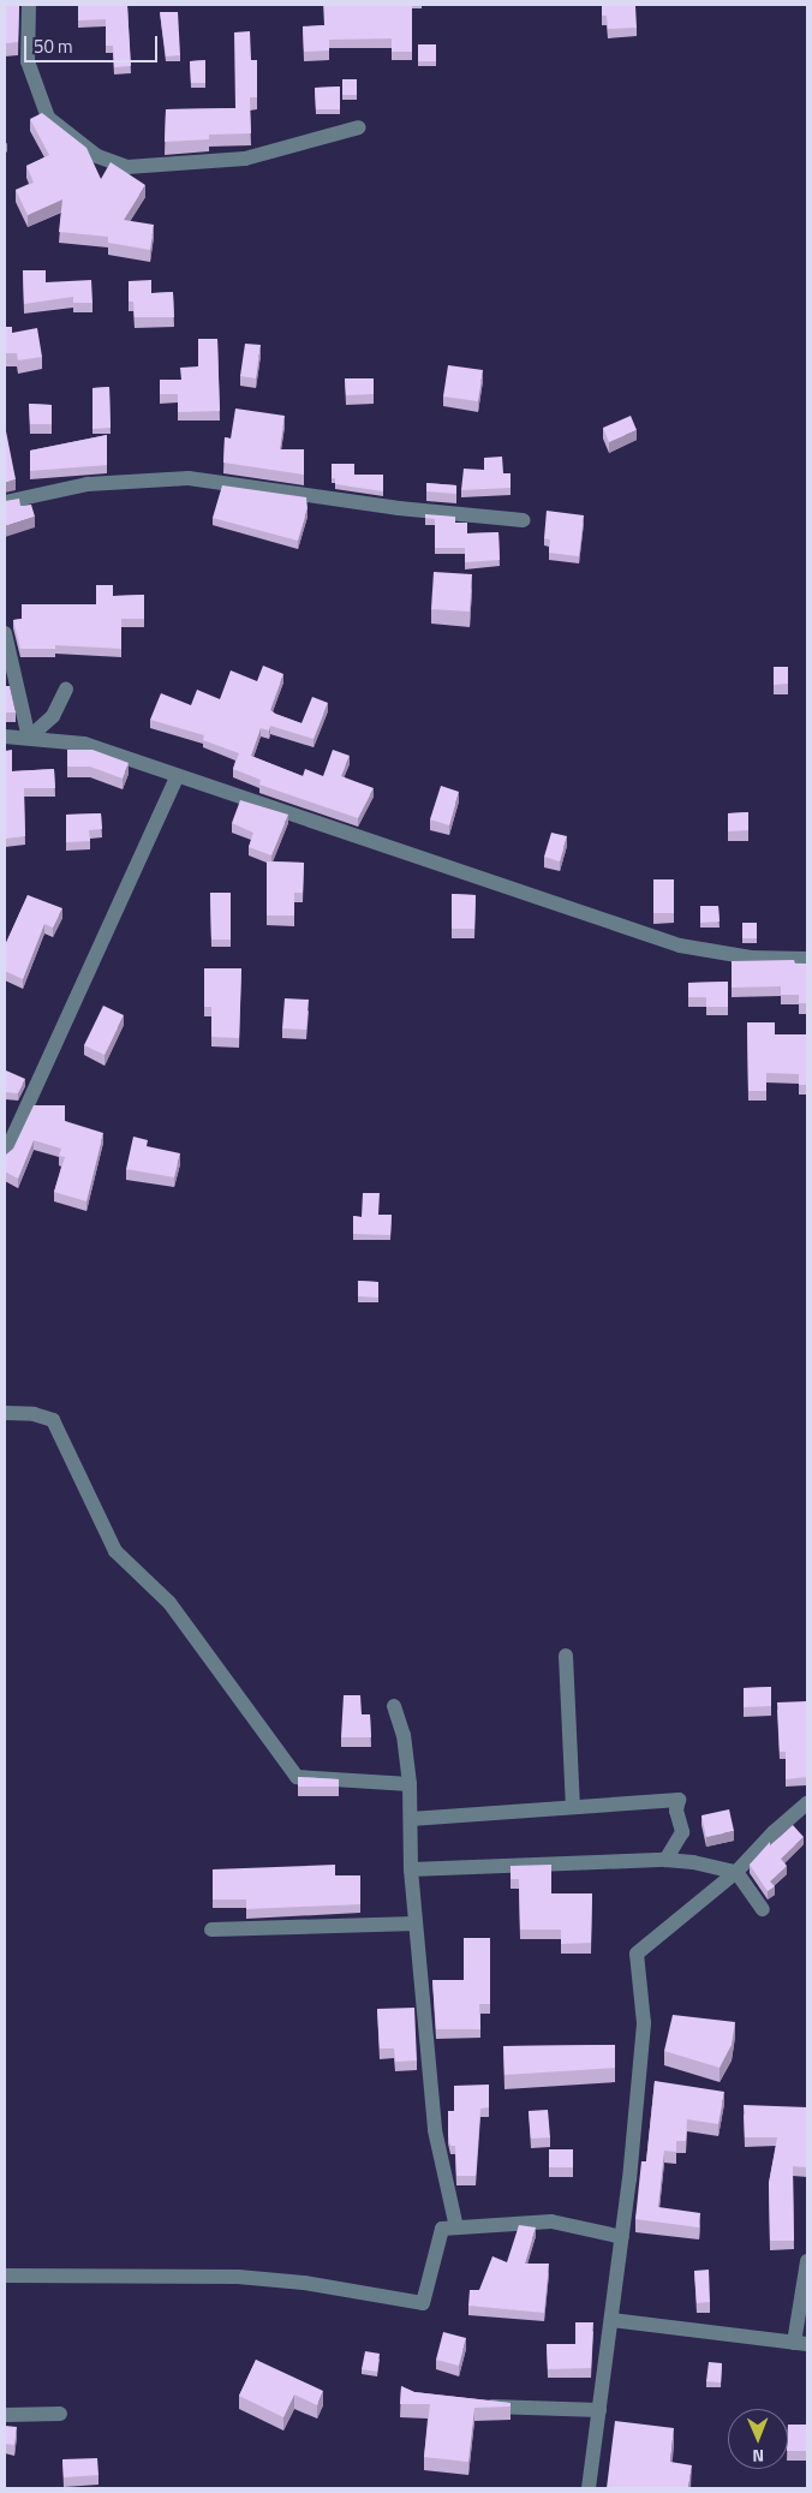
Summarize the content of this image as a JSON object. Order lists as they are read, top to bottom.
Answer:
{
  "scale_bar": "50 m",
  "north": "bottom"
}
